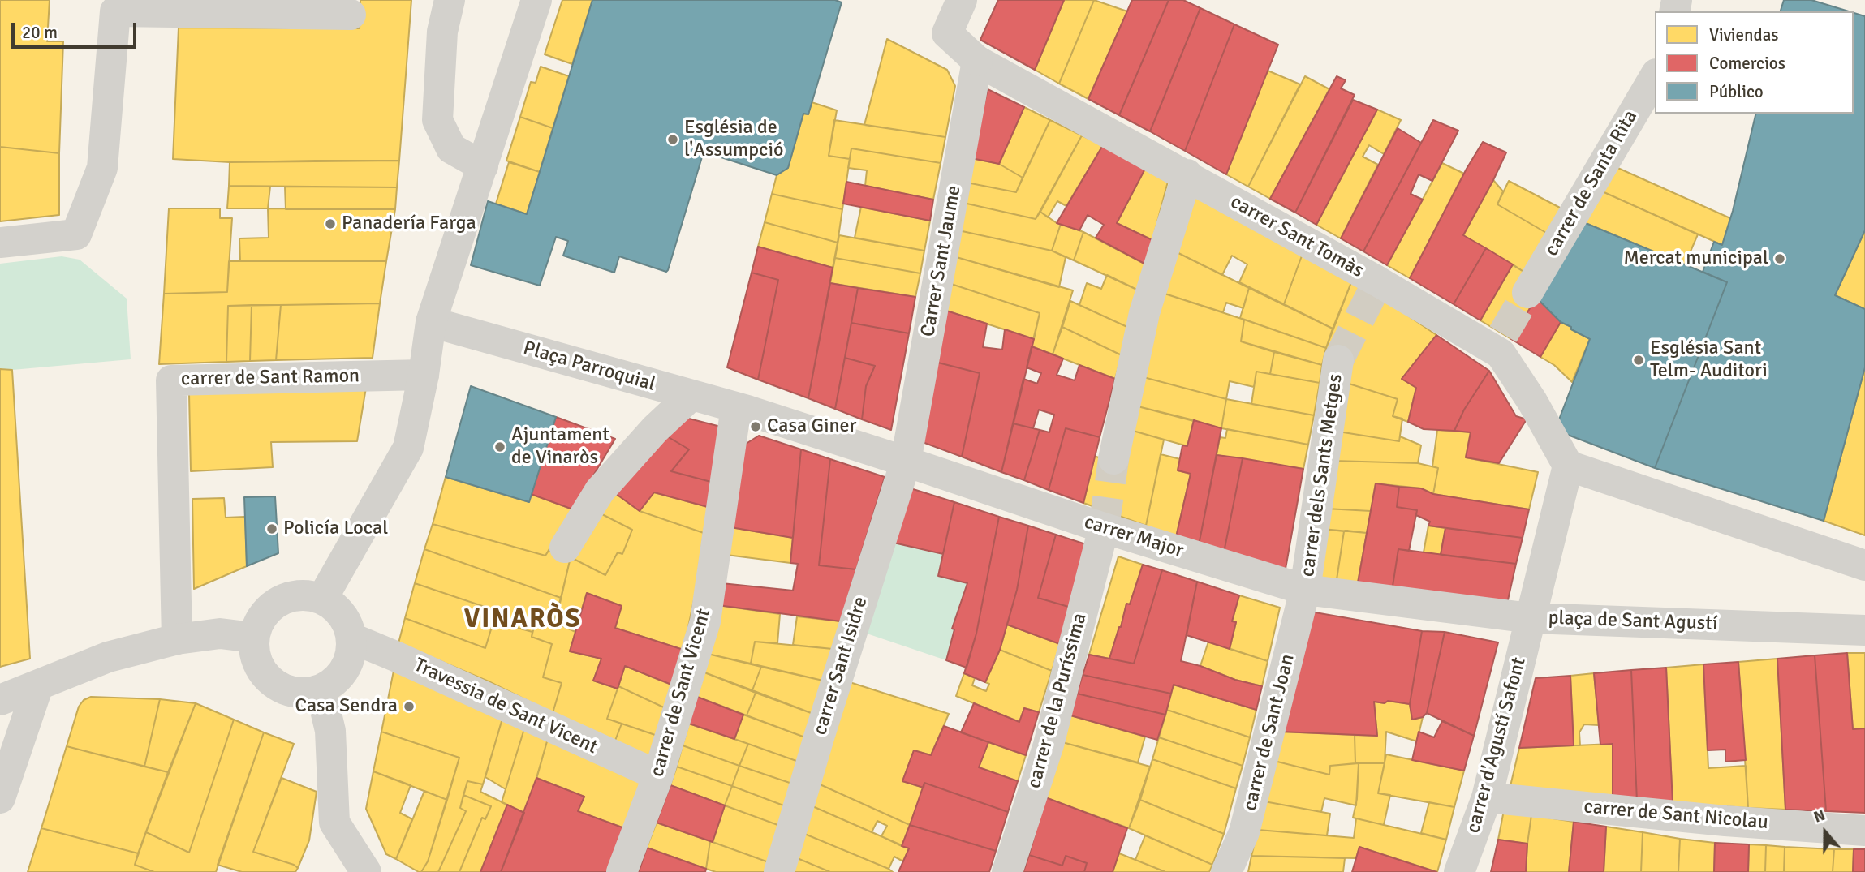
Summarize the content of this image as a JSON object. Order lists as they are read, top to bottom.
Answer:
{
  "streets": {
    "street": [
      "carrer de Santa Rita",
      "carrer Sant Tomàs",
      "Carrer Sant Jaume",
      "Plaça Parroquial",
      "carrer de Sant Ramon",
      "carrer dels Sants Metges",
      "carrer Major",
      "plaça de Sant Agustí",
      "carrer Sant Isidre",
      "carrer de Sant Vicent",
      "carrer de la Puríssima",
      "Travessia de Sant Vicent",
      "carrer de Sant Joan",
      "carrer d'Agustí Safont",
      "carrer de Sant Nicolau"
    ]
  },
  "crossings": [
    ["carrer Sant Tomàs", "Carrer Sant Jaume"],
    ["carrer Sant Tomàs", "plaça de Sant Agustí"],
    ["Carrer Sant Jaume", "carrer Major"],
    ["Carrer Sant Jaume", "carrer Sant Isidre"],
    ["Plaça Parroquial", "carrer Major"],
    ["Plaça Parroquial", "carrer de Sant Vicent"],
    ["carrer dels Sants Metges", "carrer Major"],
    ["carrer dels Sants Metges", "carrer de Sant Joan"],
    ["carrer Major", "plaça de Sant Agustí"],
    ["carrer Major", "carrer Sant Isidre"],
    ["carrer Major", "carrer de Sant Vicent"],
    ["carrer Major", "carrer de la Puríssima"],
    ["carrer Major", "carrer de Sant Joan"],
    ["carrer Major", "carrer d'Agustí Safont"],
    ["plaça de Sant Agustí", "carrer d'Agustí Safont"],
    ["carrer de Sant Vicent", "Travessia de Sant Vicent"],
    ["carrer d'Agustí Safont", "carrer de Sant Nicolau"]
  ],
  "districts": ["VINARÒS"],
  "places": [
    "Església de l'Assumpció",
    "Panadería Farga",
    "Mercat municipal",
    "Església Sant Telm- Auditori",
    "Casa Giner",
    "Ajuntament de Vinaròs",
    "Policía Local",
    "Casa Sendra"
  ],
  "legend": ["Viviendas", "Comercios", "Público"],
  "scale_bar": "20 m",
  "north": "top"
}
